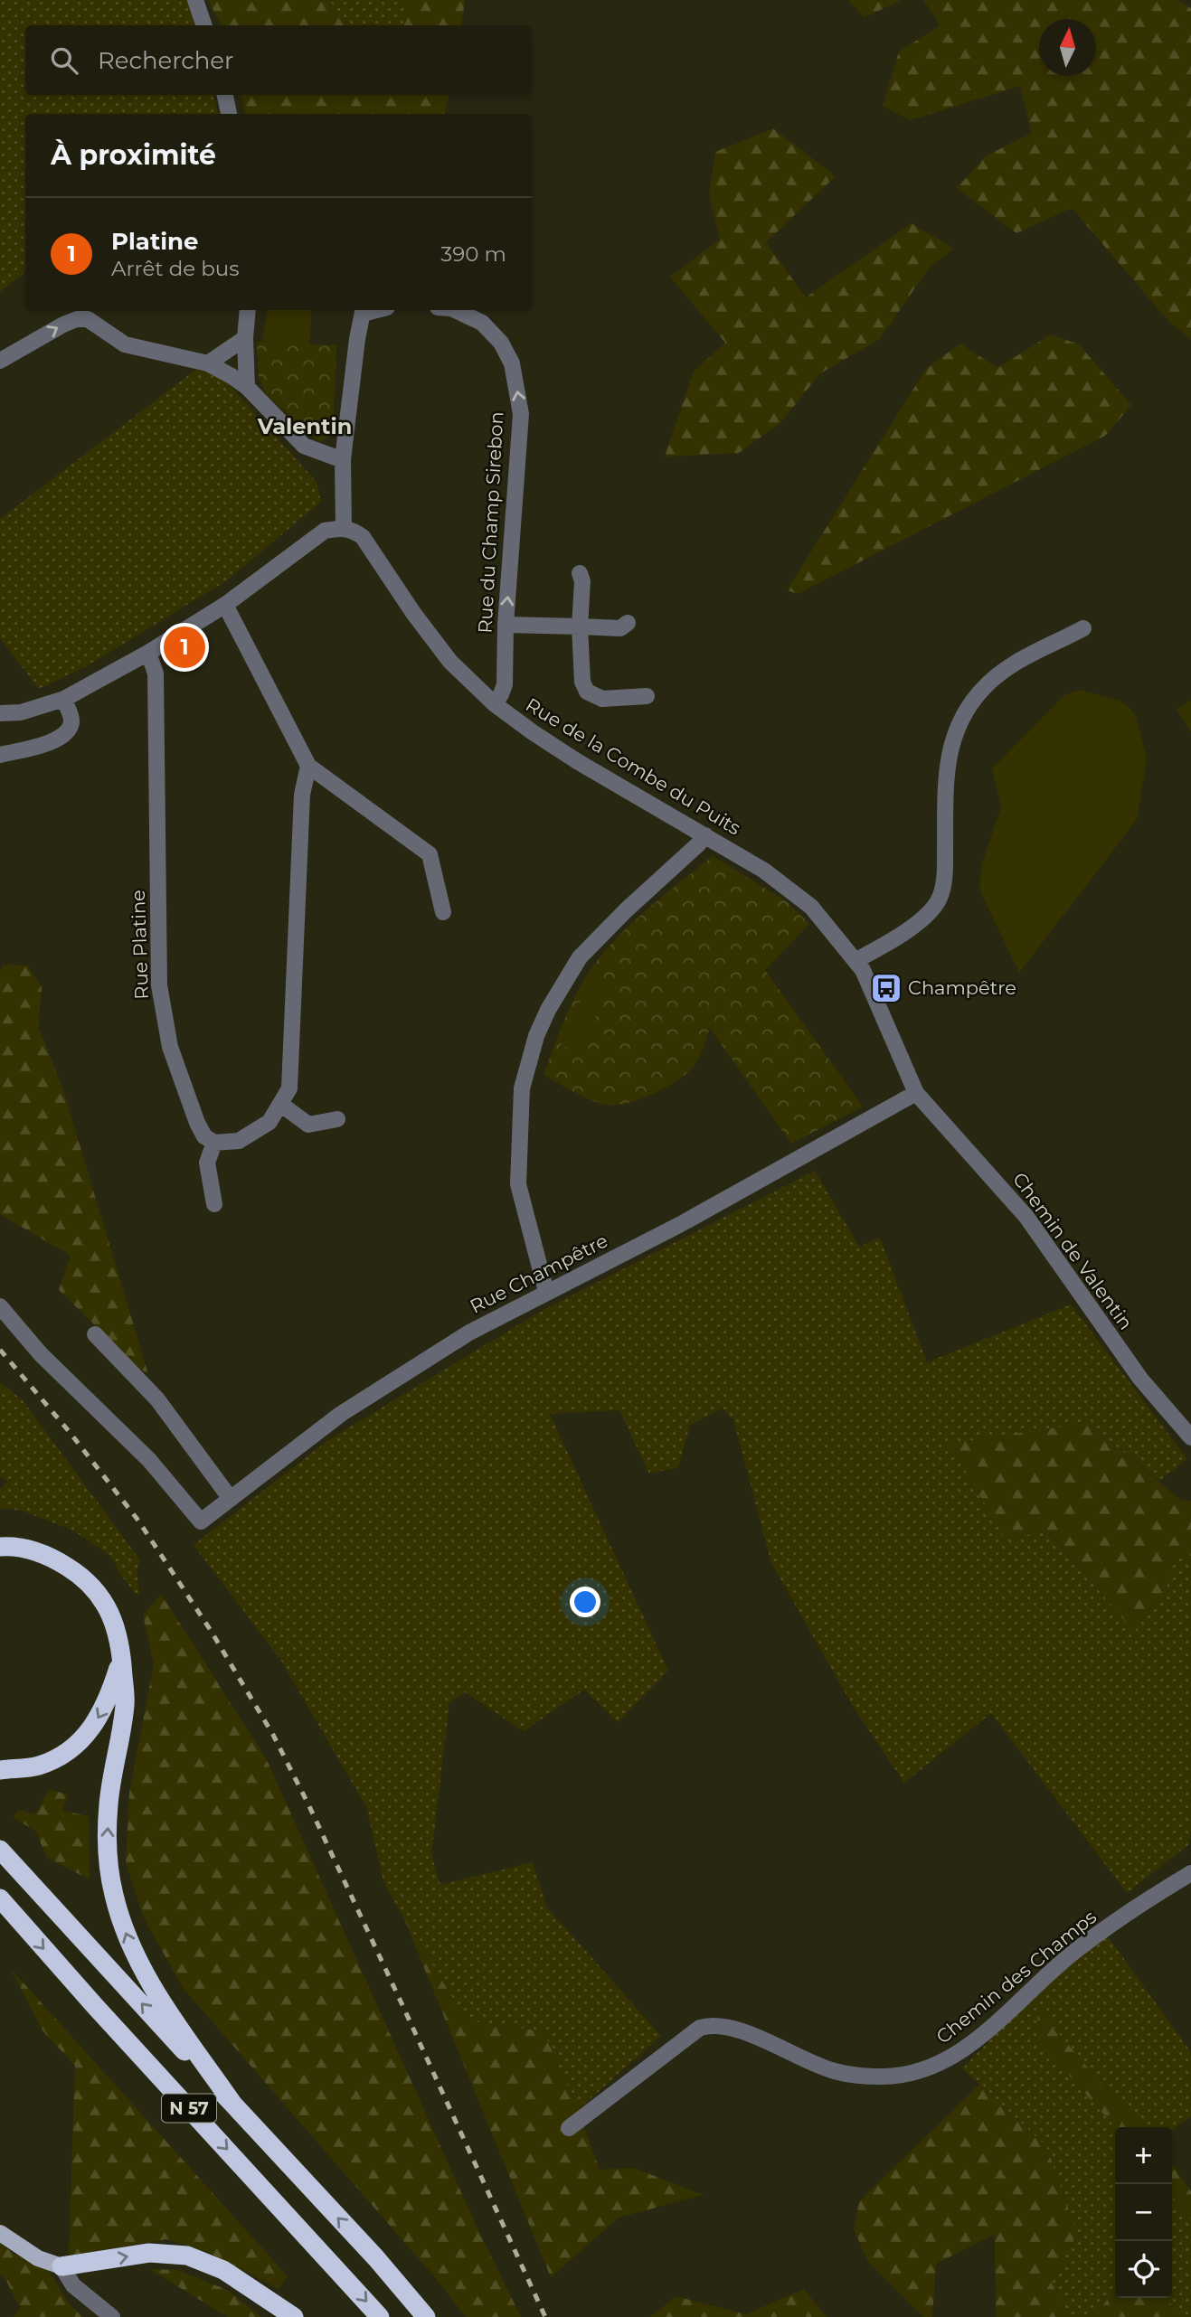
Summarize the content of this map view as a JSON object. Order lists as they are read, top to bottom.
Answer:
{
  "streets": {
    "highway": ["N 57"],
    "street": [
      "Rue du Champ Sirebon",
      "Rue de la Combe du Puits",
      "Rue Platine",
      "Chemin de Valentin",
      "Rue Champêtre",
      "Chemin des Champs"
    ]
  },
  "crossings": [
    ["Rue du Champ Sirebon", "Rue de la Combe du Puits"],
    ["Rue de la Combe du Puits", "Chemin de Valentin"],
    ["Rue de la Combe du Puits", "Rue Champêtre"],
    ["Chemin de Valentin", "Rue Champêtre"]
  ],
  "one_way": ["Rue du Champ Sirebon"],
  "districts": ["Valentin"],
  "places": {
    "bus stop": ["Champêtre"]
  },
  "north": "top",
  "page": {
    "search": "Rechercher",
    "heading": "À proximité",
    "list": [
      {
        "mark": "1",
        "name": "Platine",
        "note": "Arrêt de bus",
        "value": "390 m"
      }
    ],
    "pins": "1",
    "map_buttons": ["+", "−"]
  }
}
